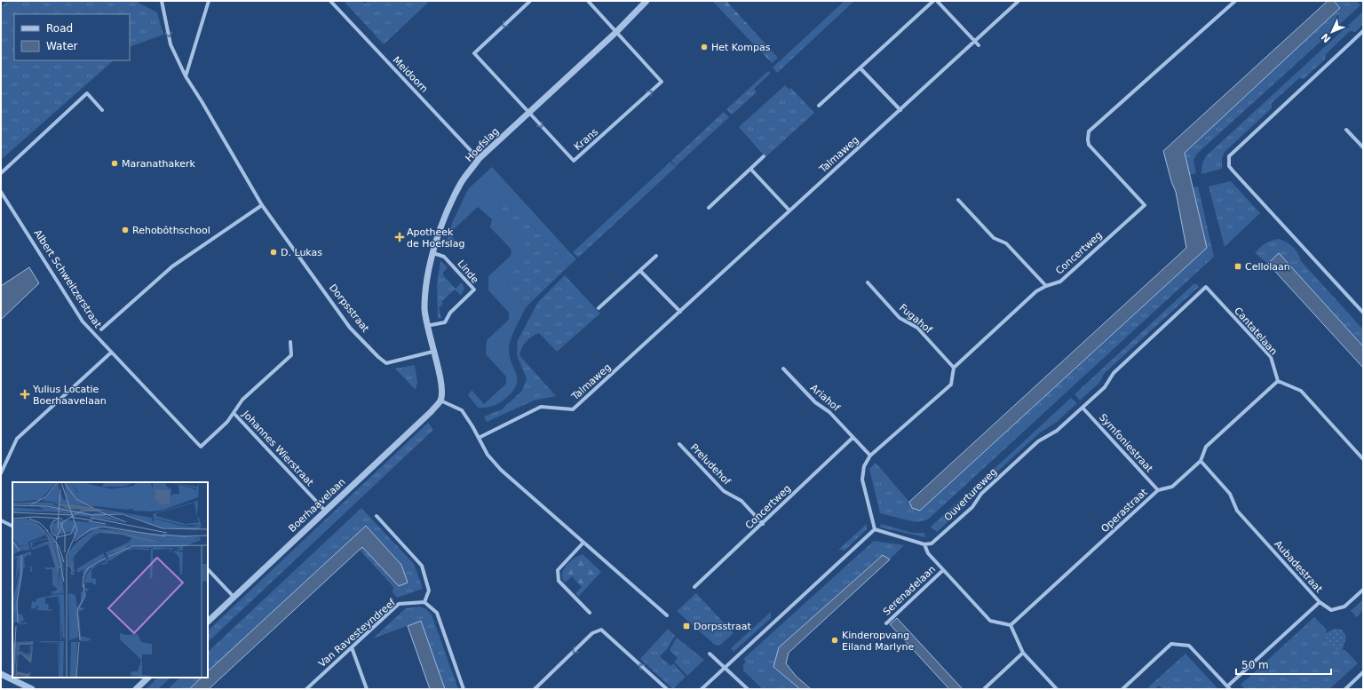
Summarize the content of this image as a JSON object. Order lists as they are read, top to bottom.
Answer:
{
  "streets": {
    "street": [
      "Meidoorn",
      "Krans",
      "Hoefslag",
      "Talmaweg",
      "Concertweg",
      "Linde",
      "Albert Schweitzerstraat",
      "Dorpsstraat",
      "Fugahof",
      "Cantatelaan",
      "Ariahof",
      "Symfoniestraat",
      "Johannes Wierstraat",
      "Preludehof",
      "Ouvertureweg",
      "Boerhaavelaan",
      "Operastraat",
      "Aubadestraat",
      "Serenadelaan",
      "Van Ravesteyndreef"
    ]
  },
  "crossings": [
    ["Meidoorn", "Hoefslag"],
    ["Krans", "Hoefslag"],
    ["Hoefslag", "Linde"],
    ["Hoefslag", "Dorpsstraat"],
    ["Concertweg", "Fugahof"],
    ["Concertweg", "Ariahof"],
    ["Concertweg", "Preludehof"],
    ["Albert Schweitzerstraat", "Johannes Wierstraat"],
    ["Cantatelaan", "Ouvertureweg"],
    ["Cantatelaan", "Operastraat"],
    ["Symfoniestraat", "Ouvertureweg"],
    ["Symfoniestraat", "Operastraat"],
    ["Johannes Wierstraat", "Boerhaavelaan"],
    ["Ouvertureweg", "Serenadelaan"],
    ["Operastraat", "Aubadestraat"],
    ["Operastraat", "Serenadelaan"]
  ],
  "places": {
    "other": [
      "Het Kompas",
      "Maranathakerk",
      "Rehobôthschool",
      "D. Lukas",
      "Kinderopvang Eiland Marlyne"
    ],
    "health": ["Apotheek de Hoefslag", "Yulius Locatie Boerhaavelaan"],
    "transit": ["Cellolaan", "Dorpsstraat"]
  },
  "legend": ["Road", "Water"],
  "scale_bar": "50 m",
  "north": "bottom left"
}
